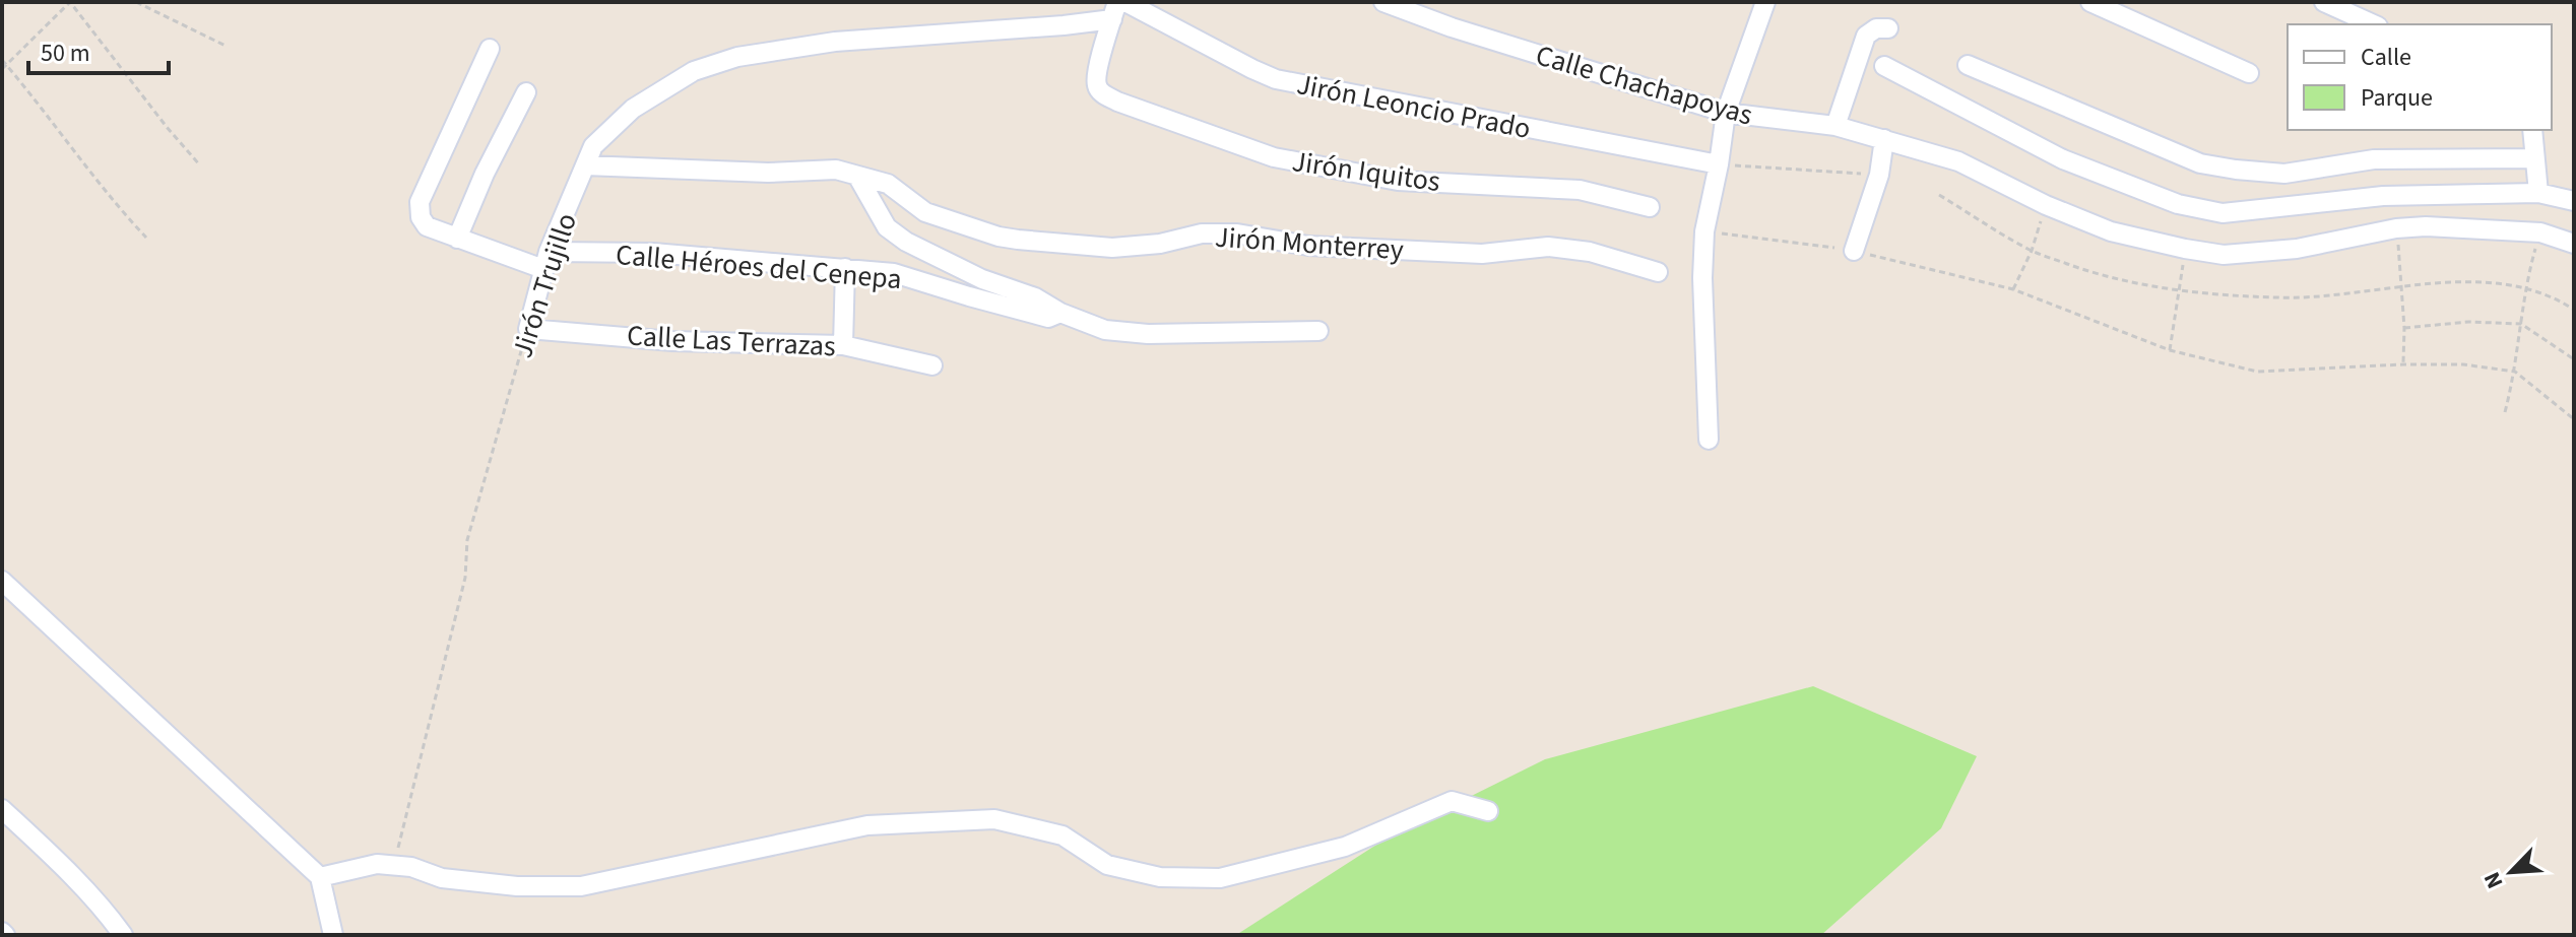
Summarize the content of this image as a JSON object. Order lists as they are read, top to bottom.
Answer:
{
  "streets": {
    "street": [
      "Calle Chachapoyas",
      "Jirón Leoncio Prado",
      "Jirón Iquitos",
      "Jirón Monterrey",
      "Calle Héroes del Cenepa",
      "Jirón Trujillo",
      "Calle Las Terrazas"
    ]
  },
  "crossings": [
    ["Jirón Iquitos", "Jirón Trujillo"],
    ["Jirón Monterrey", "Calle Héroes del Cenepa"],
    ["Jirón Monterrey", "Jirón Trujillo"],
    ["Calle Héroes del Cenepa", "Jirón Trujillo"],
    ["Jirón Trujillo", "Calle Las Terrazas"]
  ],
  "legend": ["Calle", "Parque"],
  "scale_bar": "50 m",
  "north": "bottom left"
}
